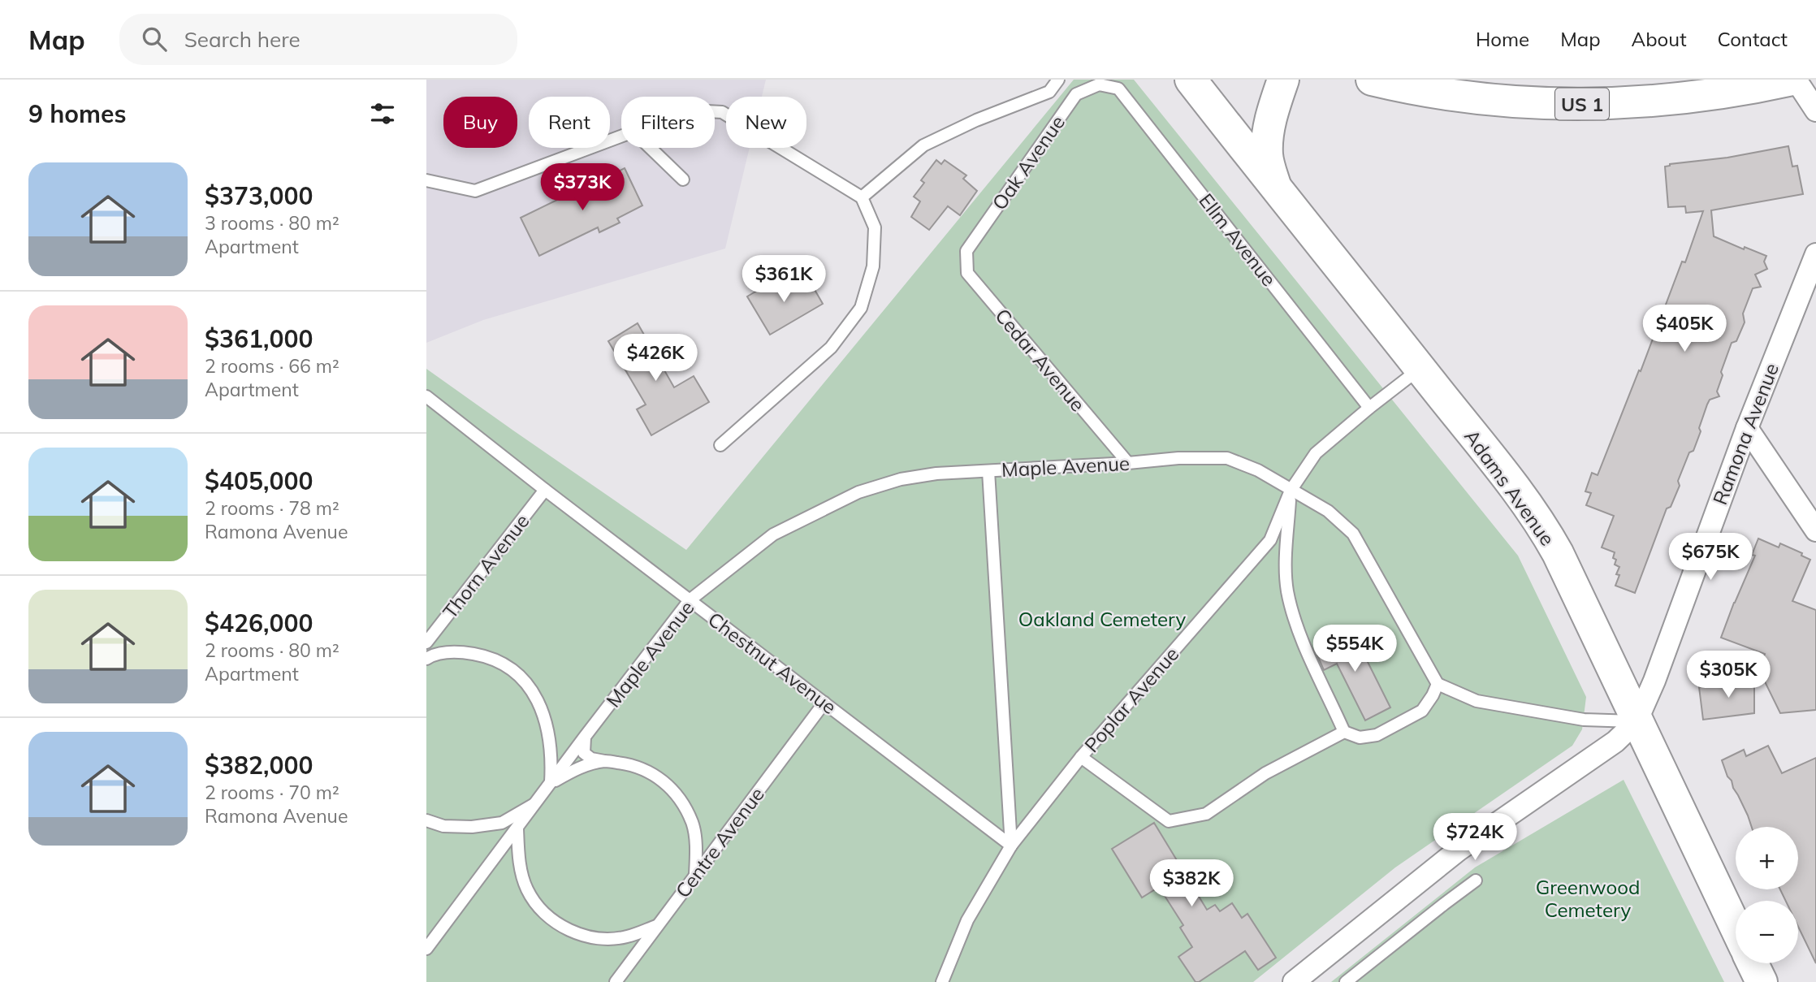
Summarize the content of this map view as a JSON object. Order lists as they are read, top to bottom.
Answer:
{
  "streets": {
    "main road": ["US 1", "Adams Avenue"],
    "street": ["Ramona Avenue"],
    "lane": [
      "Oak Avenue",
      "Ellm Avenue",
      "Cedar Avenue",
      "Maple Avenue",
      "Thorn Avenue",
      "Chestnut Avenue",
      "Poplar Avenue",
      "Centre Avenue"
    ]
  },
  "crossings": [
    ["Oak Avenue", "Ellm Avenue"],
    ["Oak Avenue", "Cedar Avenue"],
    ["Ellm Avenue", "Poplar Avenue"],
    ["Cedar Avenue", "Maple Avenue"],
    ["Ramona Avenue", "Adams Avenue"],
    ["Maple Avenue", "Chestnut Avenue"],
    ["Maple Avenue", "Poplar Avenue"],
    ["Maple Avenue", "Centre Avenue"],
    ["Adams Avenue", "Poplar Avenue"],
    ["Thorn Avenue", "Chestnut Avenue"],
    ["Chestnut Avenue", "Poplar Avenue"],
    ["Chestnut Avenue", "Centre Avenue"]
  ],
  "parks": ["Oakland Cemetery", "Greenwood Cemetery"],
  "page": {
    "header": "Map",
    "search": "Search here",
    "nav": [
      "Home",
      "Map",
      "About",
      "Contact"
    ],
    "heading": "9 homes",
    "chip": [
      "Buy",
      "Rent",
      "Filters",
      "New"
    ],
    "list": [
      {
        "name": "$373,000",
        "note": "3 rooms · 80 m² · Apartment"
      },
      {
        "name": "$361,000",
        "note": "2 rooms · 66 m² · Apartment"
      },
      {
        "name": "$405,000",
        "note": "2 rooms · 78 m² · Ramona Avenue"
      },
      {
        "name": "$426,000",
        "note": "2 rooms · 80 m² · Apartment"
      },
      {
        "name": "$382,000",
        "note": "2 rooms · 70 m² · Ramona Avenue"
      }
    ],
    "price": [
      "$373K",
      "$361K",
      "$405K",
      "$426K",
      "$675K",
      "$554K",
      "$305K",
      "$724K",
      "$382K"
    ],
    "map_buttons": ["+", "−"]
  }
}
